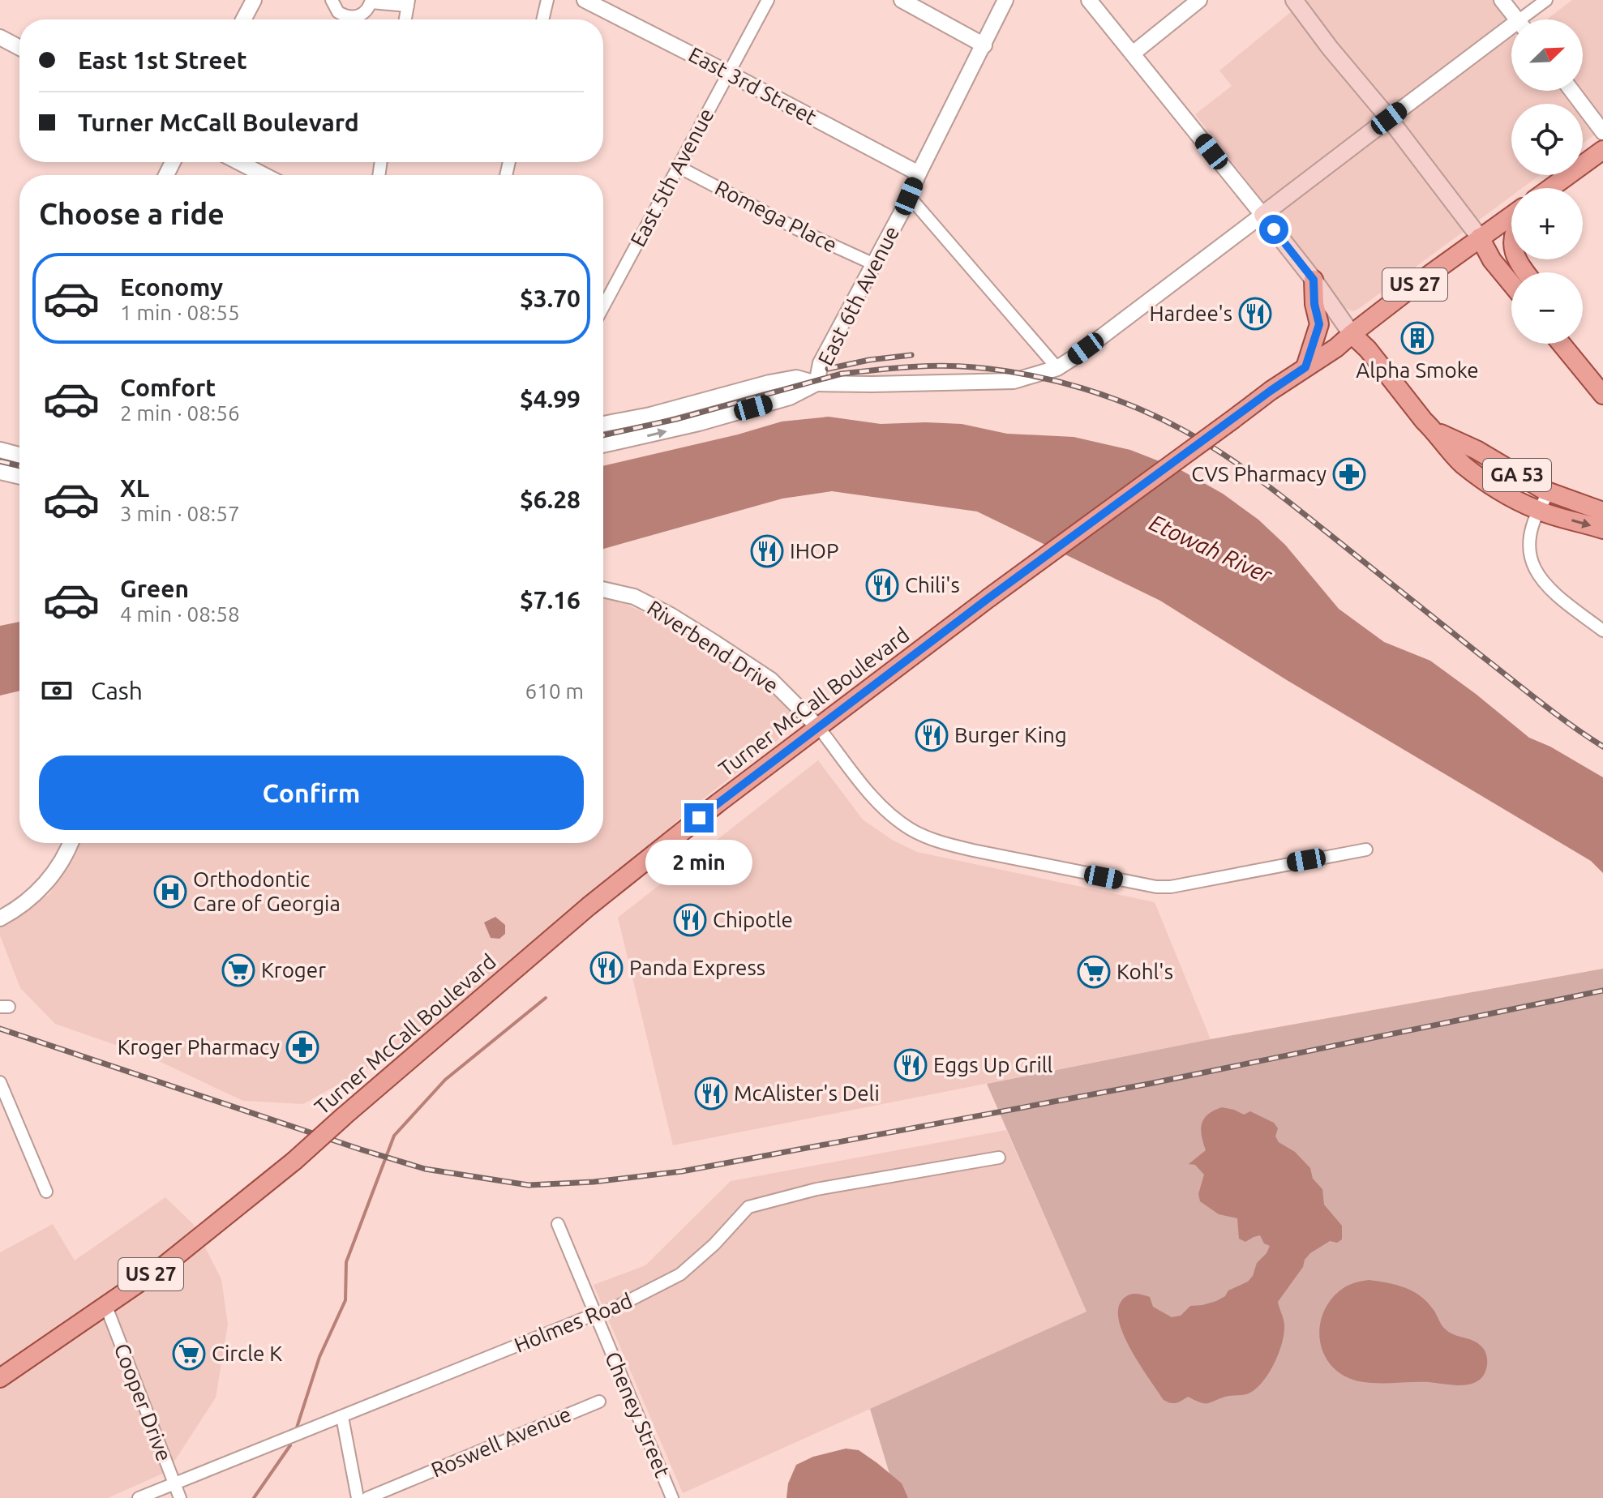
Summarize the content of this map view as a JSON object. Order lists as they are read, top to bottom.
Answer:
{
  "streets": {
    "main road": ["US 27", "GA 53", "Turner McCall Boulevard"],
    "street": [
      "East 3rd Street",
      "East 5th Avenue",
      "Romega Place",
      "East 6th Avenue",
      "Riverbend Drive",
      "Holmes Road",
      "Cooper Drive",
      "Cheney Street",
      "Roswell Avenue"
    ]
  },
  "crossings": [
    ["East 3rd Street", "East 5th Avenue"],
    ["East 3rd Street", "East 6th Avenue"],
    ["East 5th Avenue", "Romega Place"],
    ["Romega Place", "East 6th Avenue"],
    ["GA 53", "Turner McCall Boulevard"],
    ["Riverbend Drive", "Turner McCall Boulevard"],
    ["Turner McCall Boulevard", "Cooper Drive"],
    ["Holmes Road", "Cooper Drive"],
    ["Holmes Road", "Cheney Street"]
  ],
  "water": ["Etowah River"],
  "places": {
    "restaurant": [
      "Hardee's",
      "IHOP",
      "Chili's",
      "Burger King",
      "Chipotle",
      "Panda Express",
      "Eggs Up Grill",
      "McAlister's Deli"
    ],
    "building": ["Alpha Smoke"],
    "pharmacy": ["CVS Pharmacy", "Kroger Pharmacy"],
    "hospital": ["Orthodontic Care of Georgia"],
    "supermarket": ["Kroger", "Kohl's", "Circle K"]
  },
  "north": "top right",
  "page": {
    "map_buttons": ["+", "−"],
    "banner": ["East 1st Street", "Turner McCall Boulevard"],
    "heading": "Choose a ride",
    "list": [
      {
        "name": "Economy",
        "note": "1 min · 08:55",
        "value": "$3.70"
      },
      {
        "name": "Comfort",
        "note": "2 min · 08:56",
        "value": "$4.99"
      },
      {
        "name": "XL",
        "note": "3 min · 08:57",
        "value": "$6.28"
      },
      {
        "name": "Green",
        "note": "4 min · 08:58",
        "value": "$7.16"
      }
    ],
    "pay": ["Cash", "610 m"],
    "buttons": "Confirm",
    "bubble": "2 min"
  }
}
